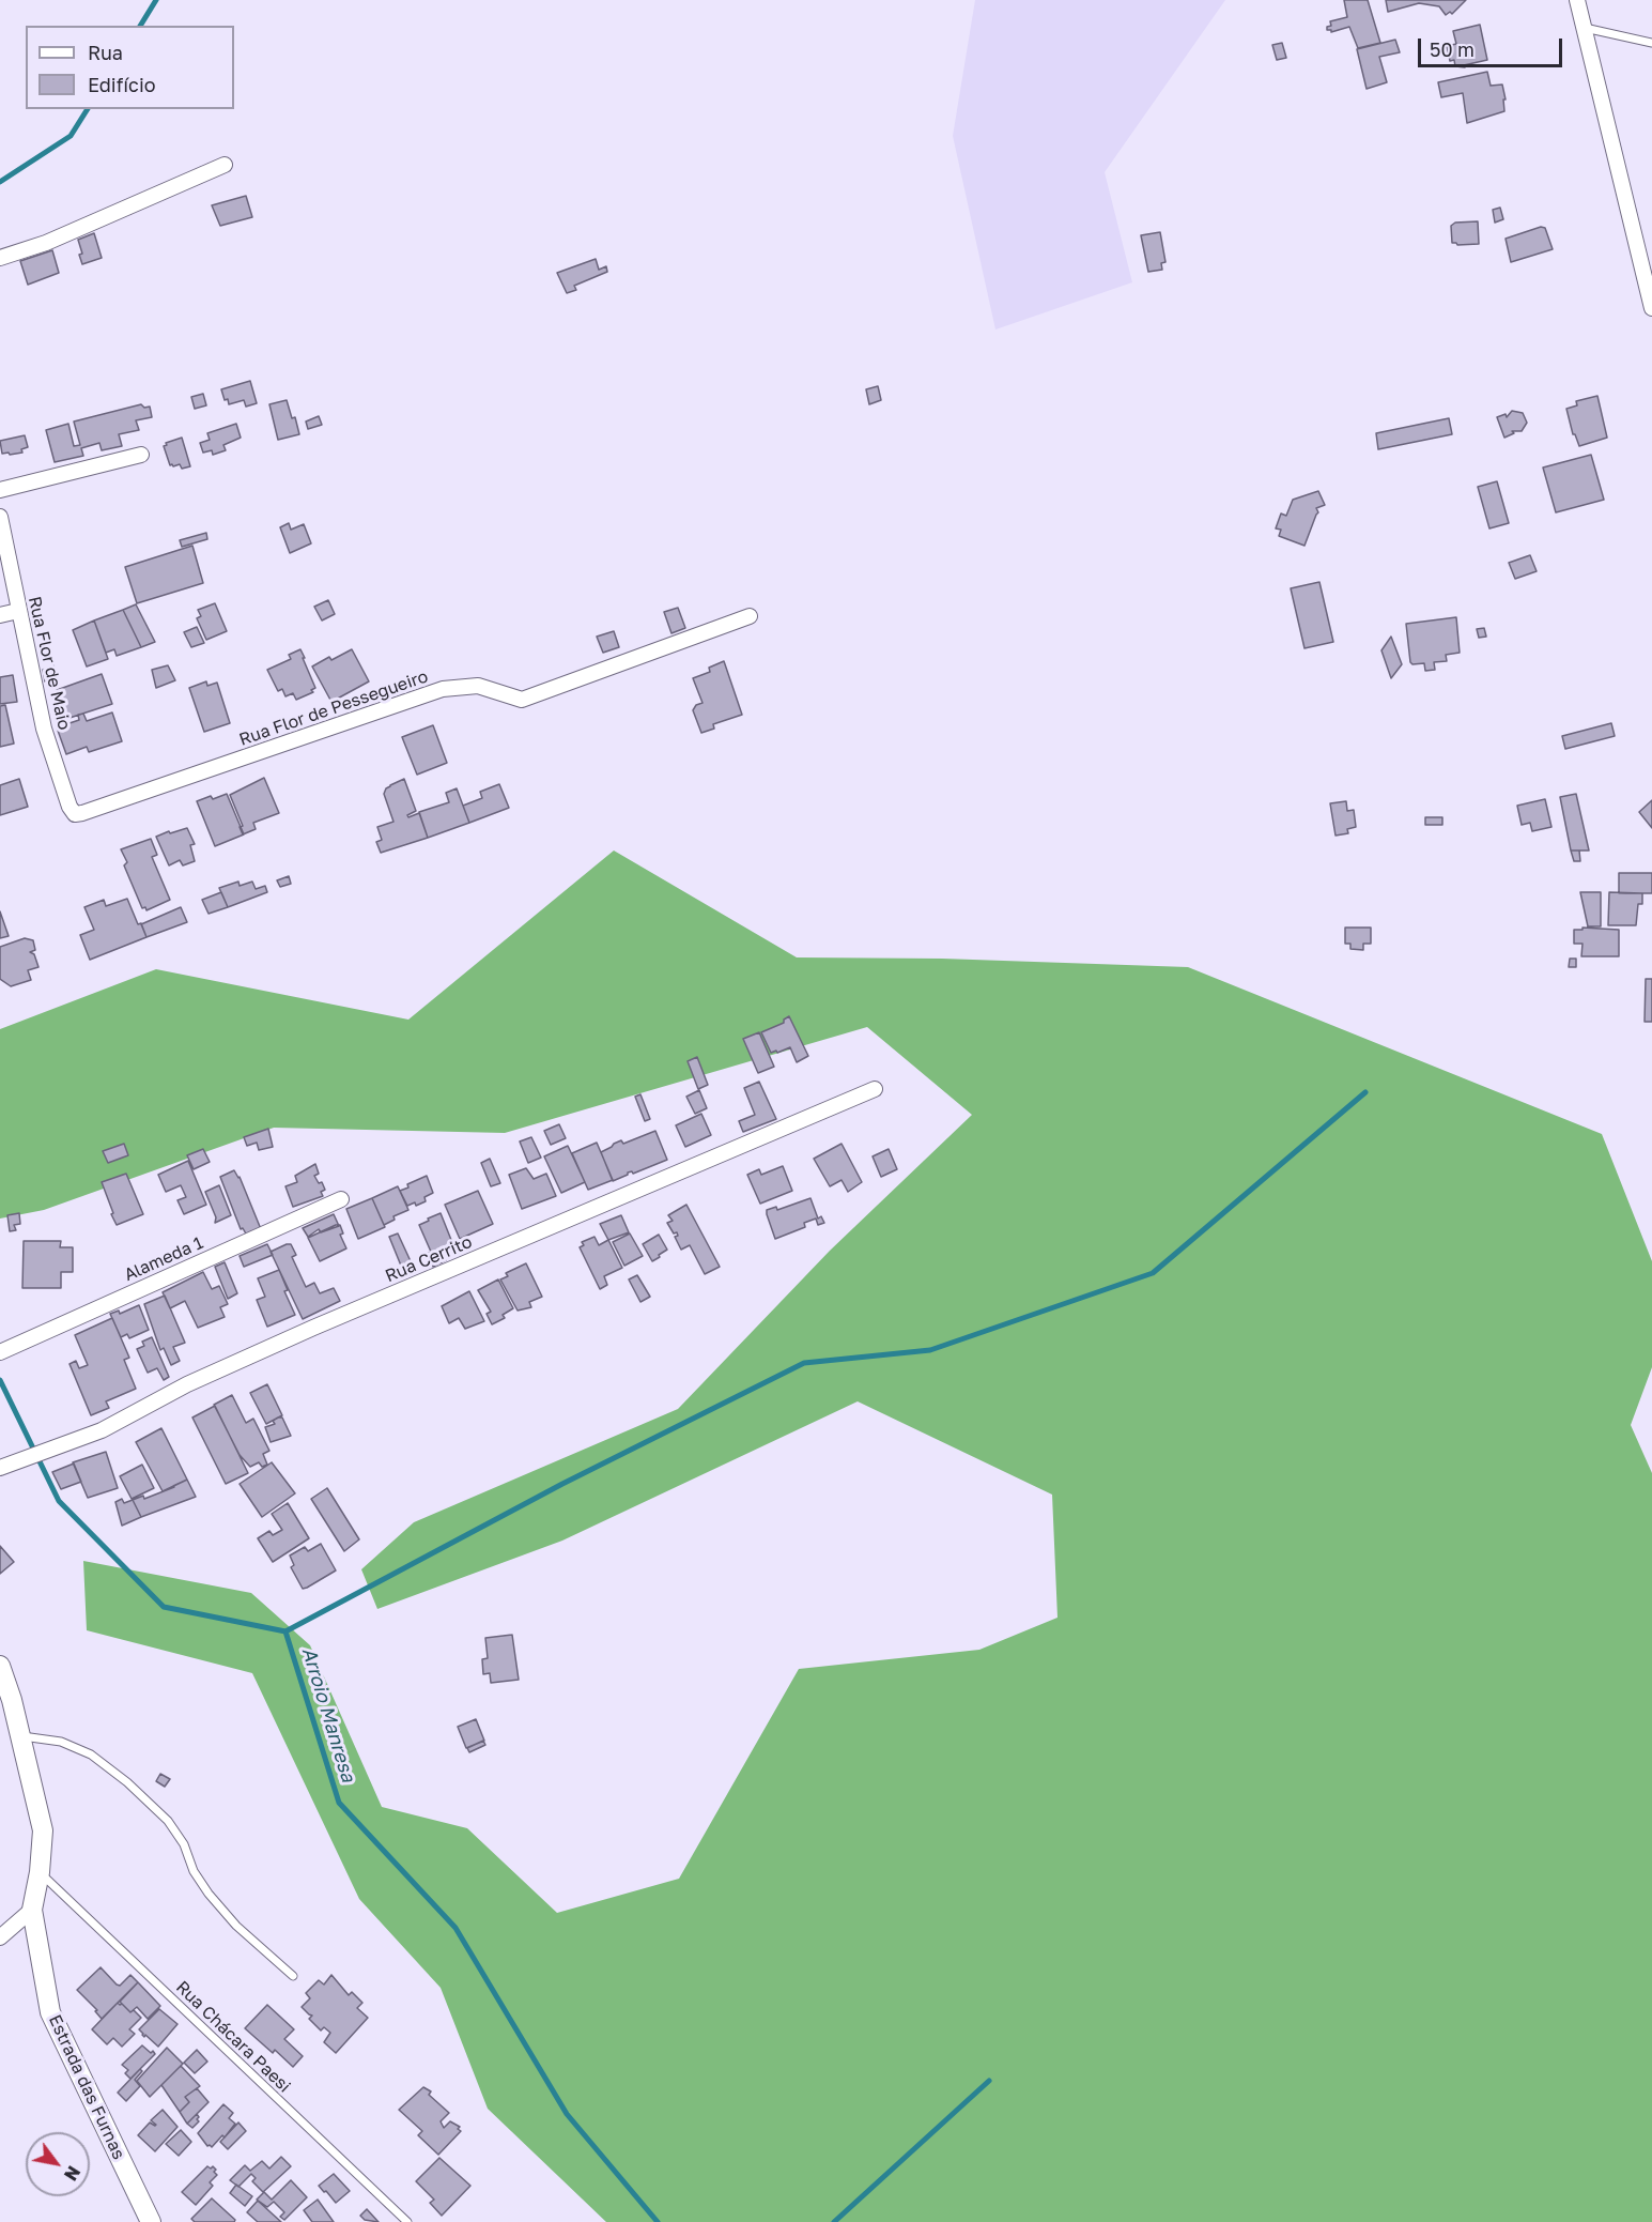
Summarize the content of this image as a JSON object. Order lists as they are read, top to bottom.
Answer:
{
  "streets": {
    "street": [
      "Rua Flor de Maio",
      "Rua Flor de Pessegueiro",
      "Alameda 1",
      "Rua Cerrito",
      "Estrada das Furnas"
    ],
    "lane": ["Rua Chácara Paesi"]
  },
  "crossings": [
    ["Rua Flor de Maio", "Rua Flor de Pessegueiro"]
  ],
  "water": ["Arroio Manresa"],
  "legend": ["Rua", "Edifício"],
  "scale_bar": "50 m",
  "north": "bottom right"
}
